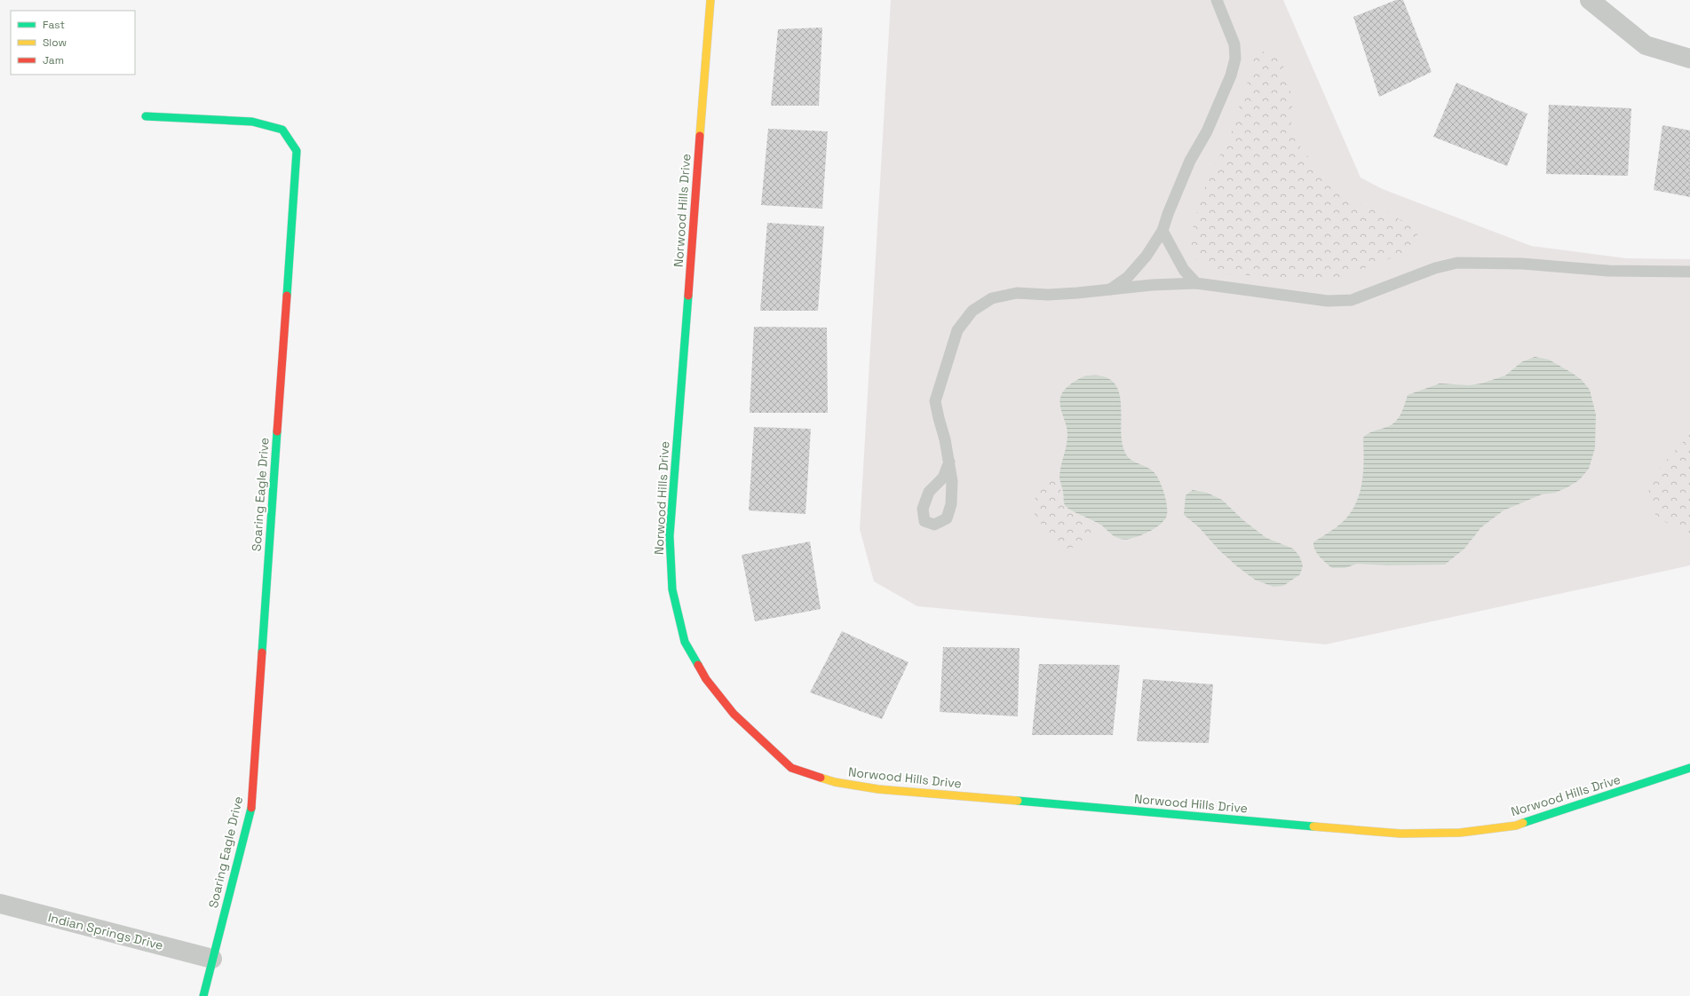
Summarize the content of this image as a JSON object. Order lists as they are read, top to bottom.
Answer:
{
  "streets": {
    "street": ["Norwood Hills Drive", "Soaring Eagle Drive", "Indian Springs Drive"]
  },
  "crossings": [
    ["Soaring Eagle Drive", "Indian Springs Drive"]
  ],
  "legend": ["Fast", "Slow", "Jam"]
}
